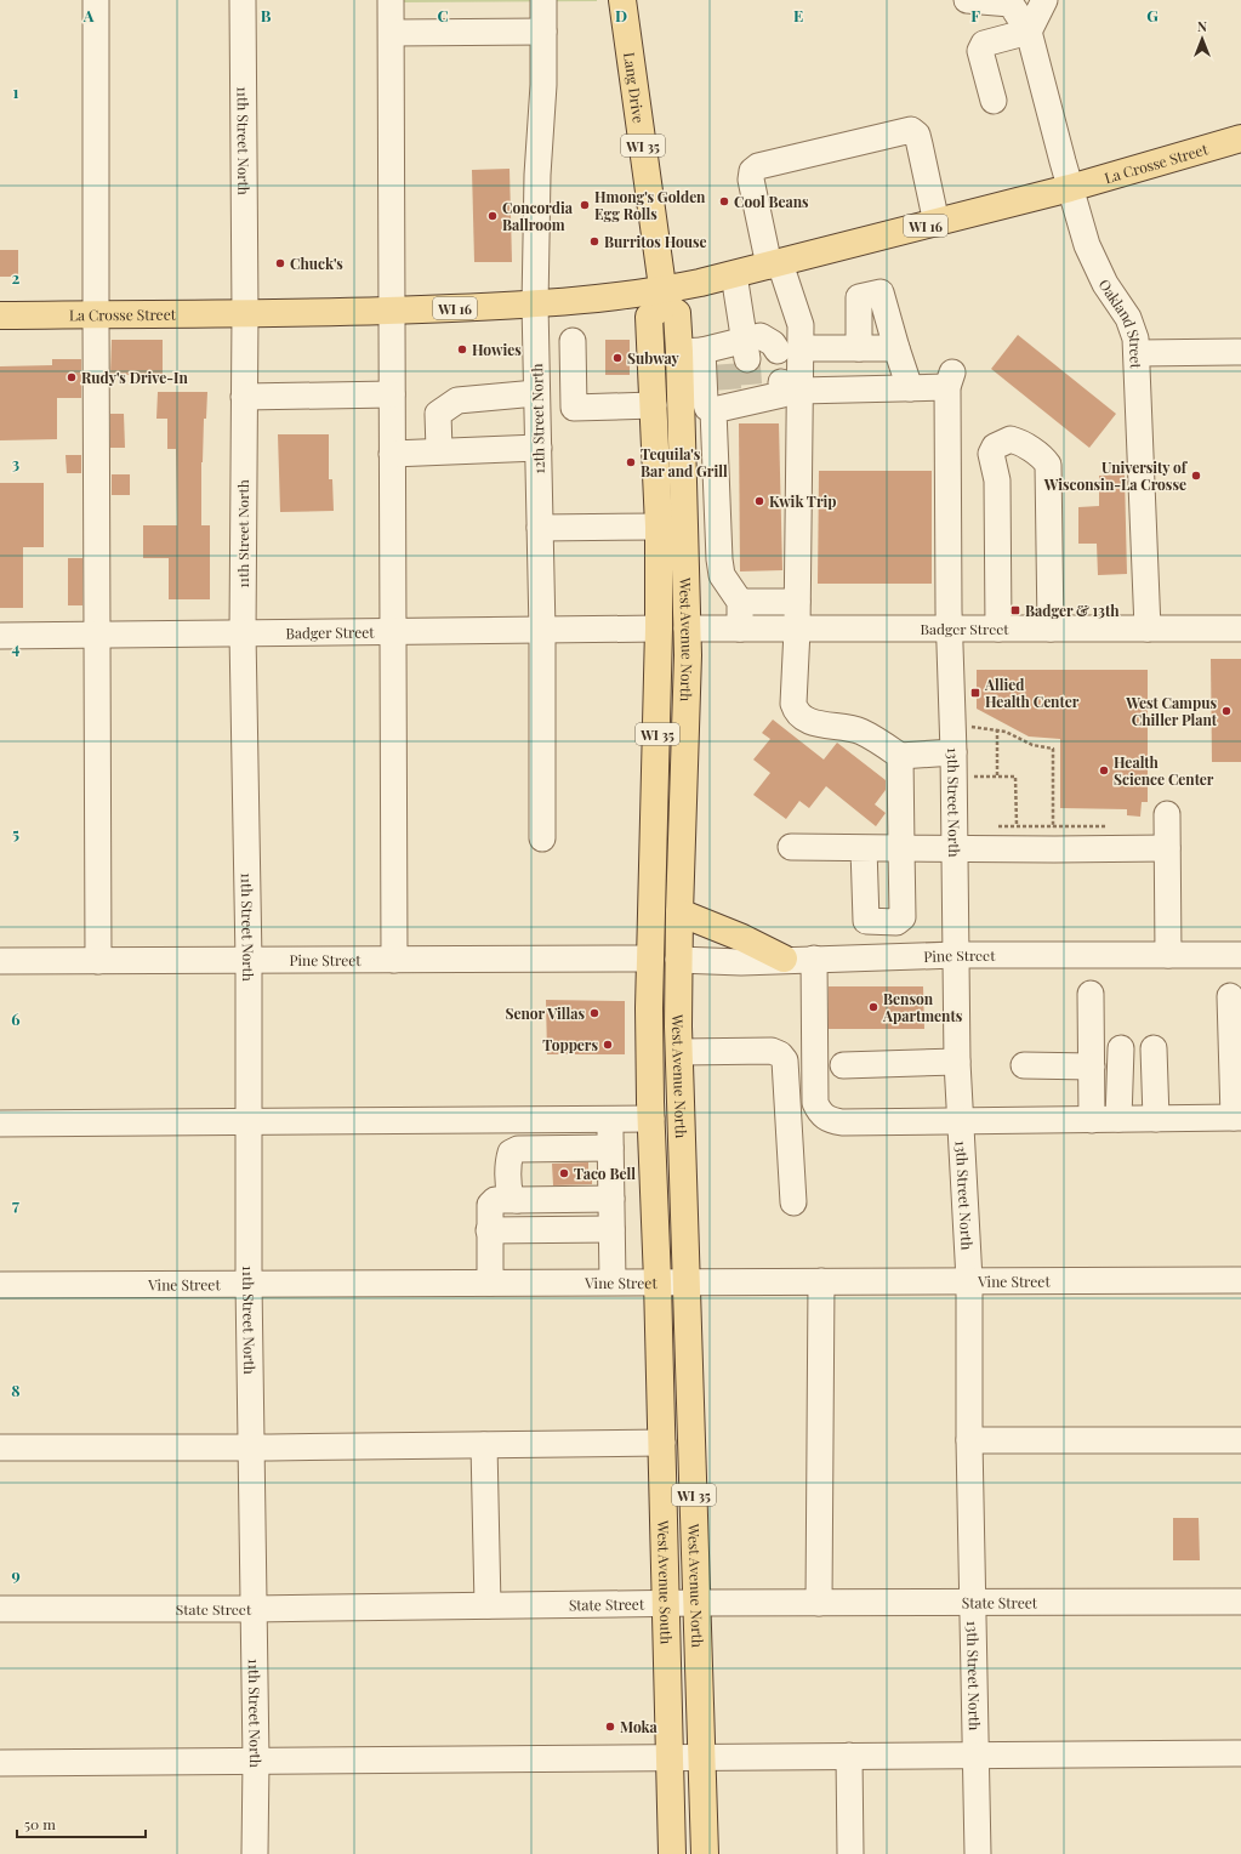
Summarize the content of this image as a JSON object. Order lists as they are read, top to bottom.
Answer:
{
  "streets": {
    "main road": [
      "Lang Drive",
      "WI 35",
      "La Crosse Street",
      "WI 16",
      "West Avenue North",
      "West Avenue South"
    ],
    "street": [
      "11th Street North",
      "Oakland Street",
      "12th Street North",
      "Badger Street",
      "13th Street North",
      "Pine Street",
      "Vine Street",
      "State Street"
    ]
  },
  "crossings": [
    ["Lang Drive", "WI 16"],
    ["Lang Drive", "West Avenue North"],
    ["11th Street North", "La Crosse Street"],
    ["11th Street North", "WI 16"],
    ["11th Street North", "Badger Street"],
    ["11th Street North", "Pine Street"],
    ["11th Street North", "Vine Street"],
    ["11th Street North", "State Street"],
    ["La Crosse Street", "WI 16"],
    ["La Crosse Street", "Oakland Street"],
    ["WI 16", "Oakland Street"],
    ["WI 16", "12th Street North"],
    ["WI 16", "West Avenue North"],
    ["Oakland Street", "Badger Street"],
    ["12th Street North", "Badger Street"],
    ["Badger Street", "West Avenue North"],
    ["Badger Street", "13th Street North"],
    ["West Avenue North", "Pine Street"],
    ["West Avenue North", "Vine Street"],
    ["West Avenue North", "West Avenue South"],
    ["West Avenue North", "State Street"],
    ["13th Street North", "Pine Street"],
    ["13th Street North", "Vine Street"],
    ["13th Street North", "State Street"],
    ["Vine Street", "West Avenue South"],
    ["West Avenue South", "State Street"]
  ],
  "places": {
    "other": [
      "Cool Beans",
      "Hmong's Golden Egg Rolls",
      "Concordia Ballroom",
      "Burritos House",
      "Chuck's",
      "Howies",
      "Subway",
      "Rudy's Drive-In",
      "Tequila's Bar and Grill",
      "University of Wisconsin-La Crosse",
      "Kwik Trip",
      "West Campus Chiller Plant",
      "Health Science Center",
      "Benson Apartments",
      "Senor Villas",
      "Toppers",
      "Taco Bell",
      "Moka"
    ],
    "transit": ["Badger & 13th", "Allied Health Center"]
  },
  "scale_bar": "50 m",
  "north": "top",
  "grid": {
    "columns": [
      "A",
      "B",
      "C",
      "D",
      "E",
      "F",
      "G"
    ],
    "rows": [
      "1",
      "2",
      "3",
      "4",
      "5",
      "6",
      "7",
      "8",
      "9"
    ]
  }
}
